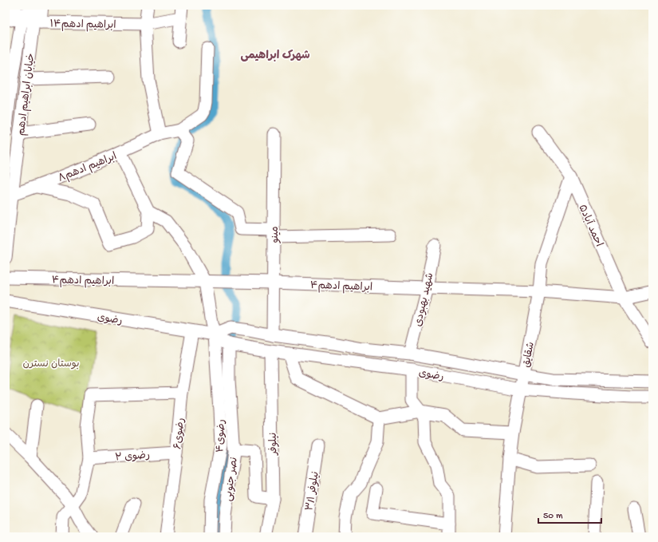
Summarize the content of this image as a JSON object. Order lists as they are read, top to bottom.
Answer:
{
  "streets": {
    "street": [
      "ابراهیم ادهم۱۴",
      "خیابان ابراهیم ادهم",
      "ابراهیم ادهم۸",
      "احمد آباد۵",
      "مینو",
      "ابراهیم ادهم۴",
      "شهید بهبودی",
      "رضوی",
      "شقایق",
      "رضوی۶",
      "رضوی۴",
      "نیلوفر",
      "رضوی ۲",
      "نصر جنوبی",
      "نیلوفر ۳/۱"
    ]
  },
  "crossings": [
    ["ابراهیم ادهم۱۴", "خیابان ابراهیم ادهم"],
    ["خیابان ابراهیم ادهم", "ابراهیم ادهم۸"],
    ["احمد آباد۵", "ابراهیم ادهم۴"],
    ["احمد آباد۵", "شقایق"],
    ["مینو", "ابراهیم ادهم۴"],
    ["مینو", "رضوی"],
    ["ابراهیم ادهم۴", "شهید بهبودی"],
    ["ابراهیم ادهم۴", "شقایق"],
    ["ابراهیم ادهم۴", "رضوی۴"],
    ["شهید بهبودی", "رضوی"],
    ["رضوی", "شقایق"],
    ["رضوی", "رضوی۶"],
    ["رضوی", "رضوی۴"],
    ["رضوی", "نیلوفر"],
    ["رضوی", "نصر جنوبی"],
    ["رضوی۶", "رضوی ۲"]
  ],
  "districts": ["شهرک ابراهیمی"],
  "parks": ["بوستان نسترن"],
  "scale_bar": "50 m"
}
